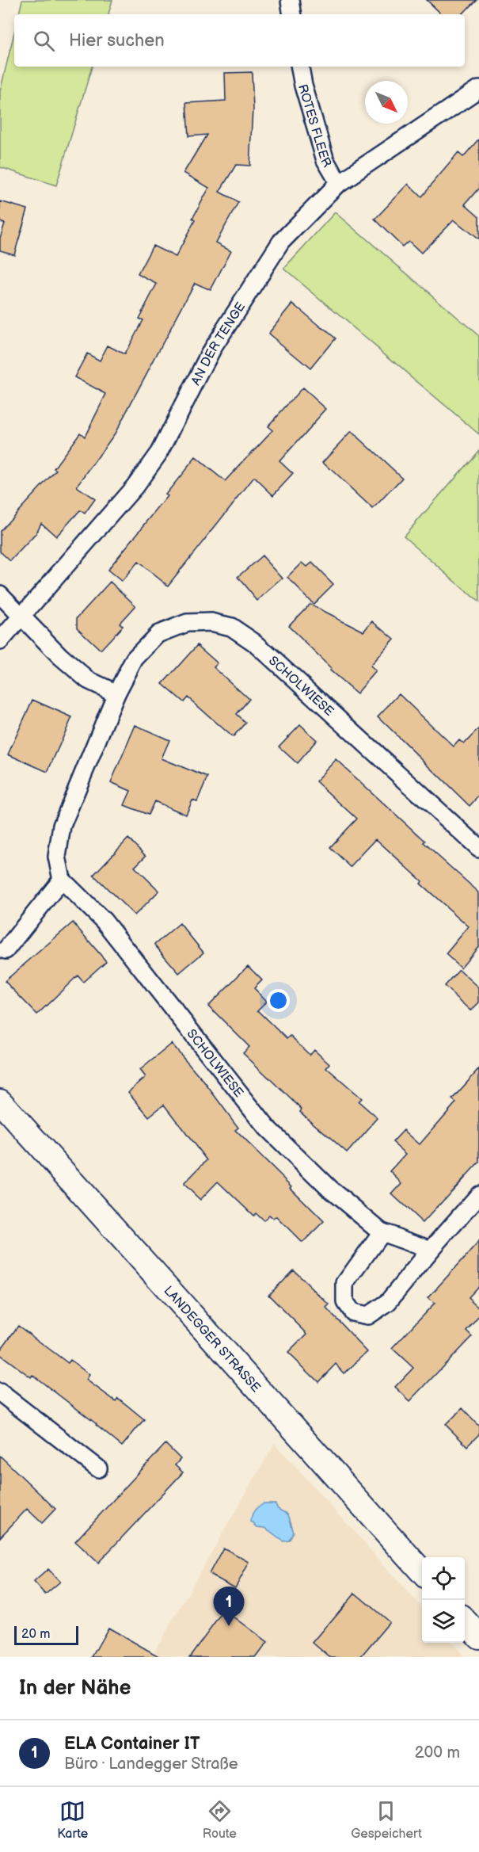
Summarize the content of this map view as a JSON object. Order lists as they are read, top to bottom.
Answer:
{
  "streets": {
    "main road": ["LANDEGGER STRASSE"],
    "street": ["ROTES FLEER", "AN DER TENGE", "SCHOLWIESE"]
  },
  "crossings": [
    ["ROTES FLEER", "AN DER TENGE"]
  ],
  "scale_bar": "20 m",
  "north": "bottom right",
  "page": {
    "search": "Hier suchen",
    "pins": "1",
    "scale": "20 m",
    "heading": "In der Nähe",
    "list": [
      {
        "mark": "1",
        "name": "ELA Container IT",
        "note": "Büro · Landegger Straße",
        "value": "200 m"
      }
    ],
    "nav": ["Karte", "Route", "Gespeichert"]
  }
}
